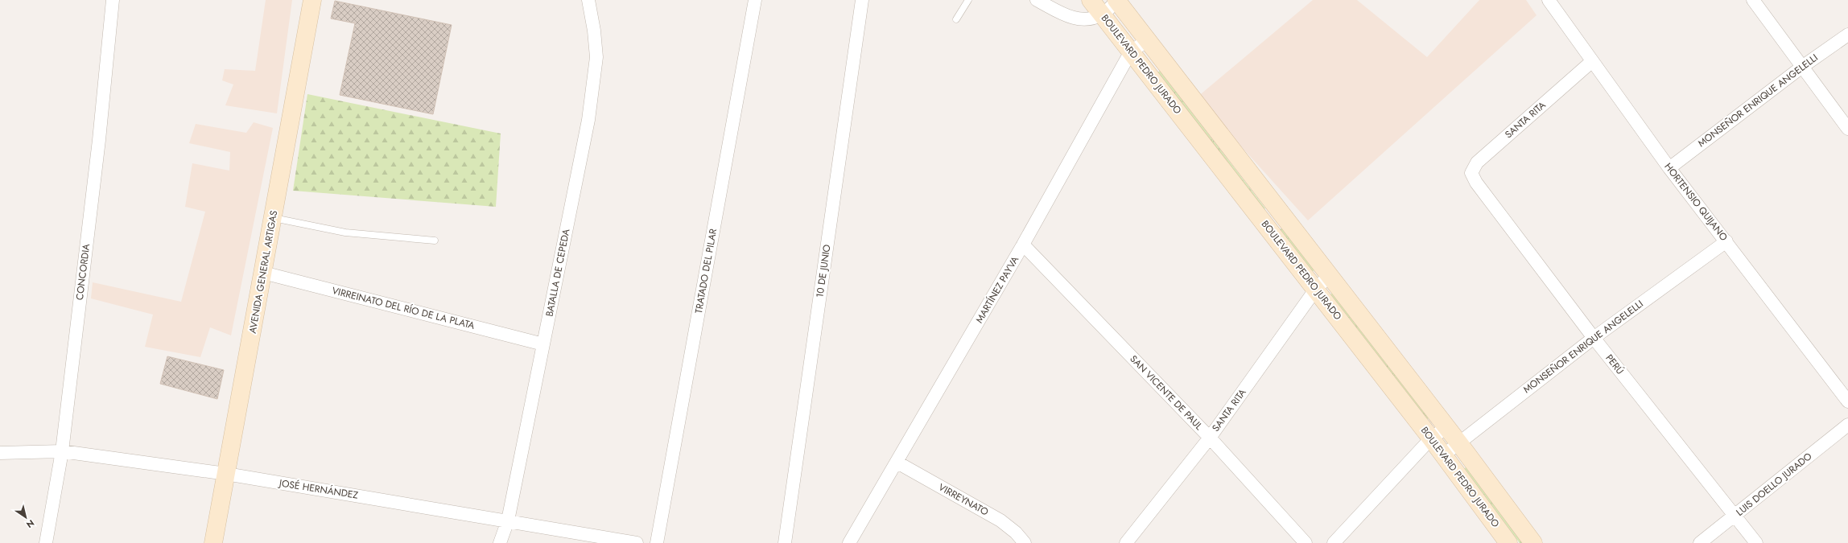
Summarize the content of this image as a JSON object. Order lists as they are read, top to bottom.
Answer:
{
  "streets": {
    "main road": ["BOULEVARD PEDRO JURADO", "AVENIDA GENERAL ARTIGAS"],
    "street": [
      "MONSEÑOR ENRIQUE ANGELELLI",
      "SANTA RITA",
      "HORTENSIO QUIJANO",
      "TRATADO DEL PILAR",
      "10 DE JUNIO",
      "CONCORDIA",
      "BATALLA DE CEPEDA",
      "MARTÍNEZ PAYVA",
      "VIRREINATO DEL RÍO DE LA PLATA",
      "PERÚ",
      "SAN VICENTE DE PAUL",
      "LUIS DOELLO JURADO",
      "JOSÉ HERNÁNDEZ",
      "VIRREYNATO"
    ]
  },
  "crossings": [
    ["BOULEVARD PEDRO JURADO", "MONSEÑOR ENRIQUE ANGELELLI"],
    ["BOULEVARD PEDRO JURADO", "SANTA RITA"],
    ["BOULEVARD PEDRO JURADO", "MARTÍNEZ PAYVA"],
    ["MONSEÑOR ENRIQUE ANGELELLI", "HORTENSIO QUIJANO"],
    ["MONSEÑOR ENRIQUE ANGELELLI", "PERÚ"],
    ["SANTA RITA", "HORTENSIO QUIJANO"],
    ["SANTA RITA", "PERÚ"],
    ["SANTA RITA", "SAN VICENTE DE PAUL"],
    ["CONCORDIA", "JOSÉ HERNÁNDEZ"],
    ["AVENIDA GENERAL ARTIGAS", "VIRREINATO DEL RÍO DE LA PLATA"],
    ["AVENIDA GENERAL ARTIGAS", "JOSÉ HERNÁNDEZ"],
    ["BATALLA DE CEPEDA", "VIRREINATO DEL RÍO DE LA PLATA"],
    ["BATALLA DE CEPEDA", "JOSÉ HERNÁNDEZ"],
    ["MARTÍNEZ PAYVA", "SAN VICENTE DE PAUL"],
    ["MARTÍNEZ PAYVA", "VIRREYNATO"],
    ["PERÚ", "LUIS DOELLO JURADO"]
  ],
  "north": "bottom right"
}
